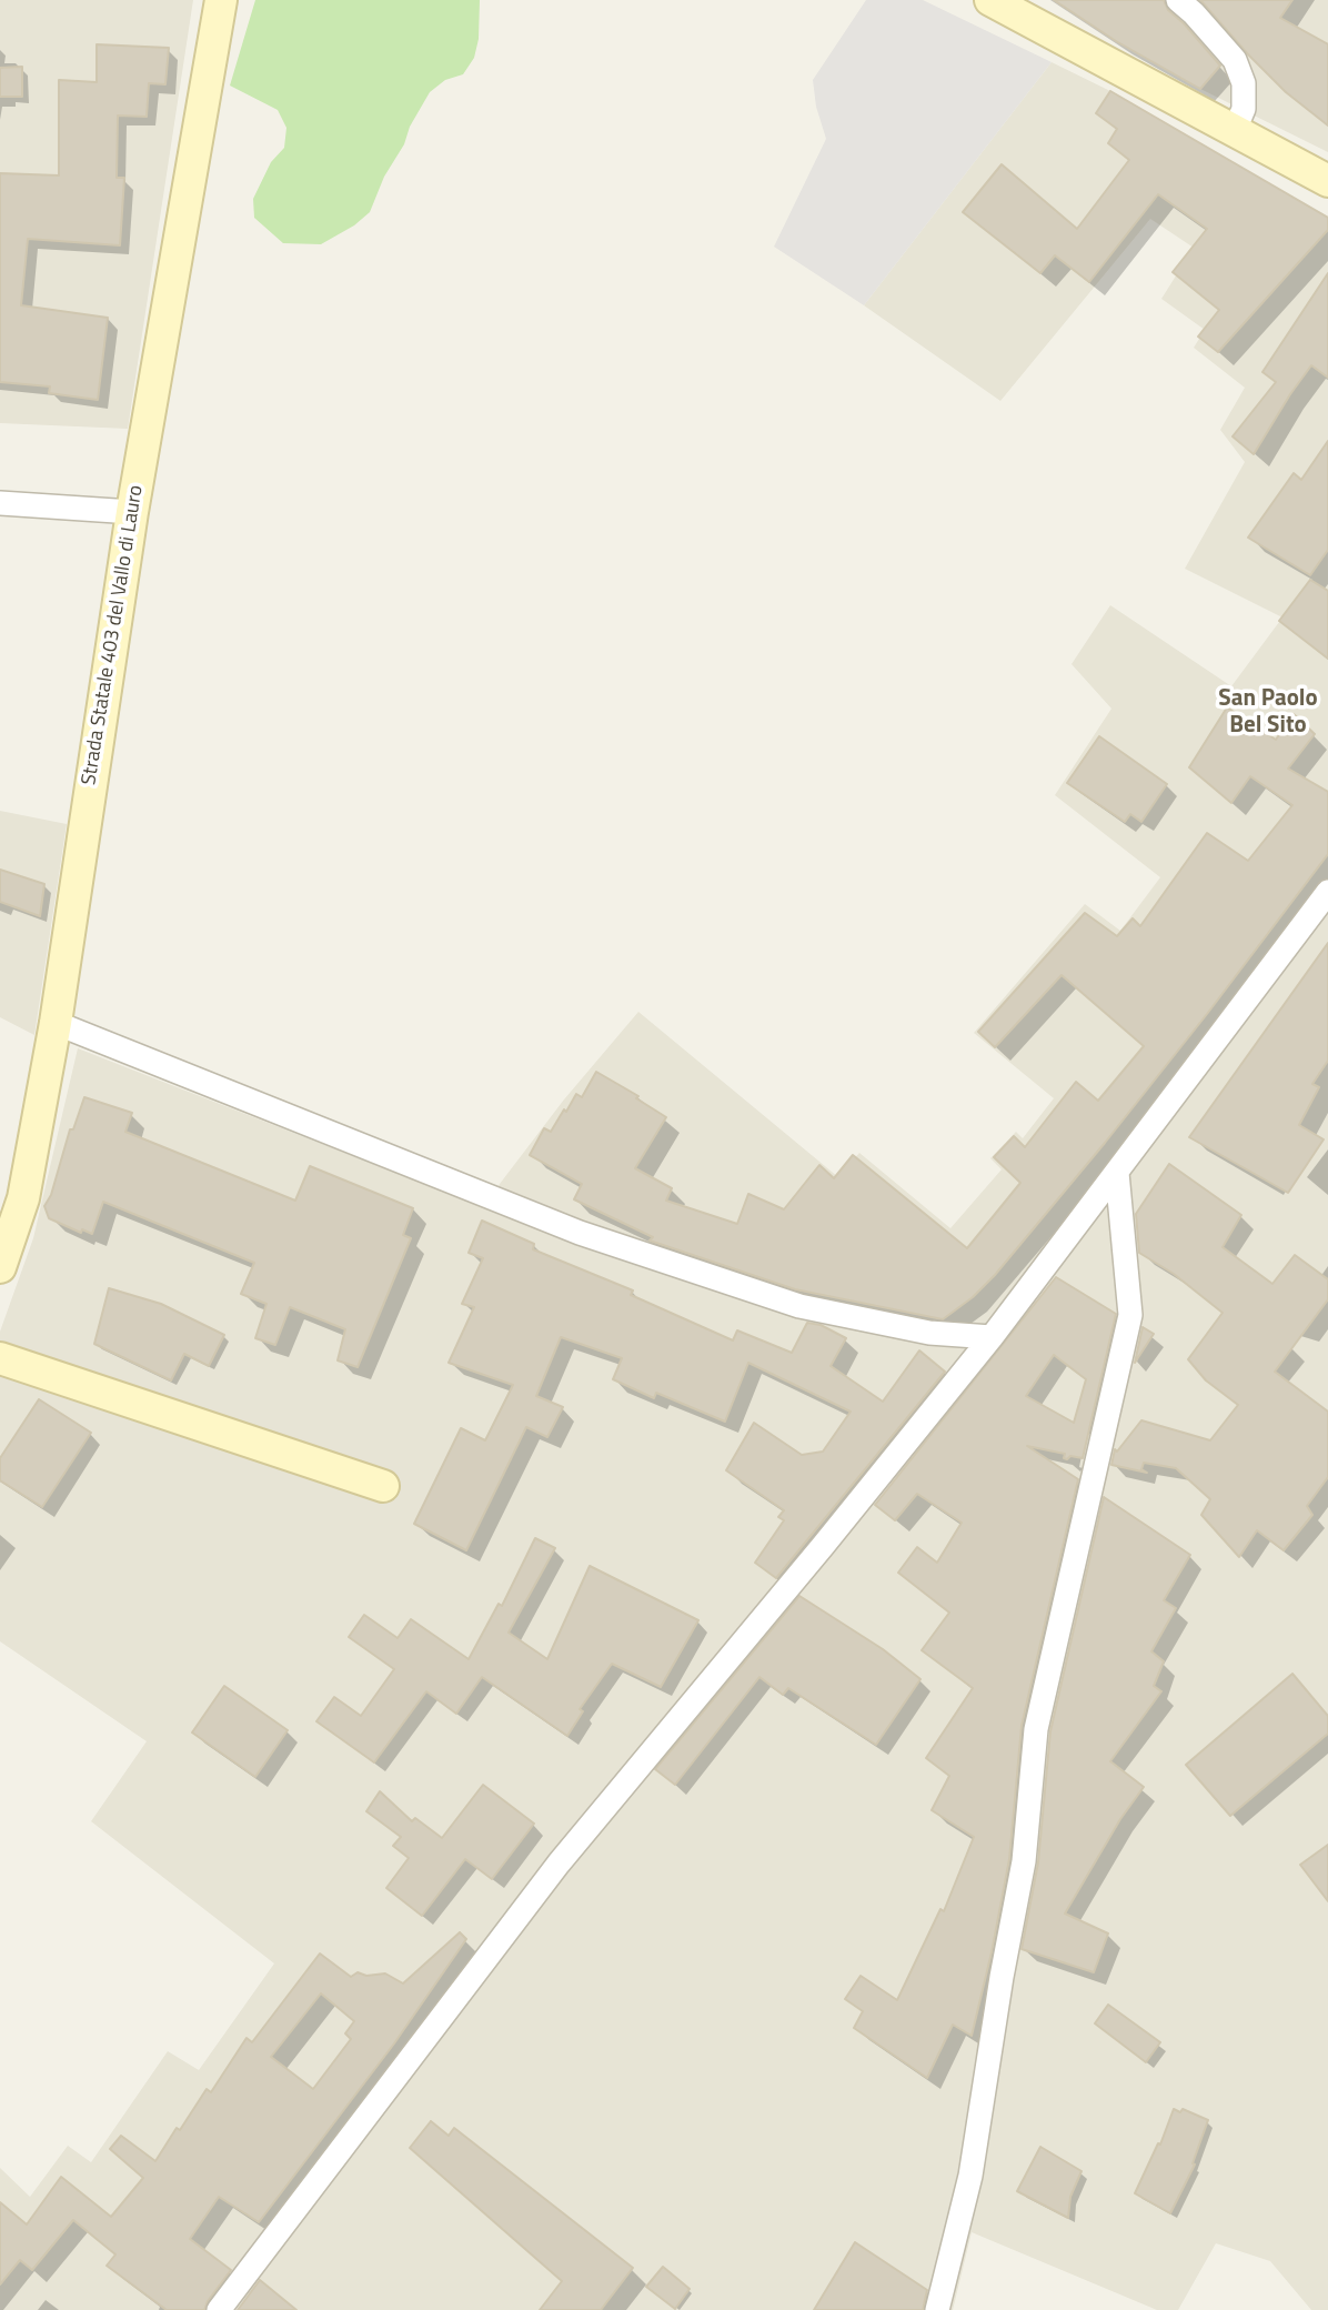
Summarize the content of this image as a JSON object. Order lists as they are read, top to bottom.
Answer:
{
  "streets": {
    "main road": ["Strada Statale 403 del Vallo di Lauro"]
  },
  "districts": ["San Paolo Bel Sito"]
}
